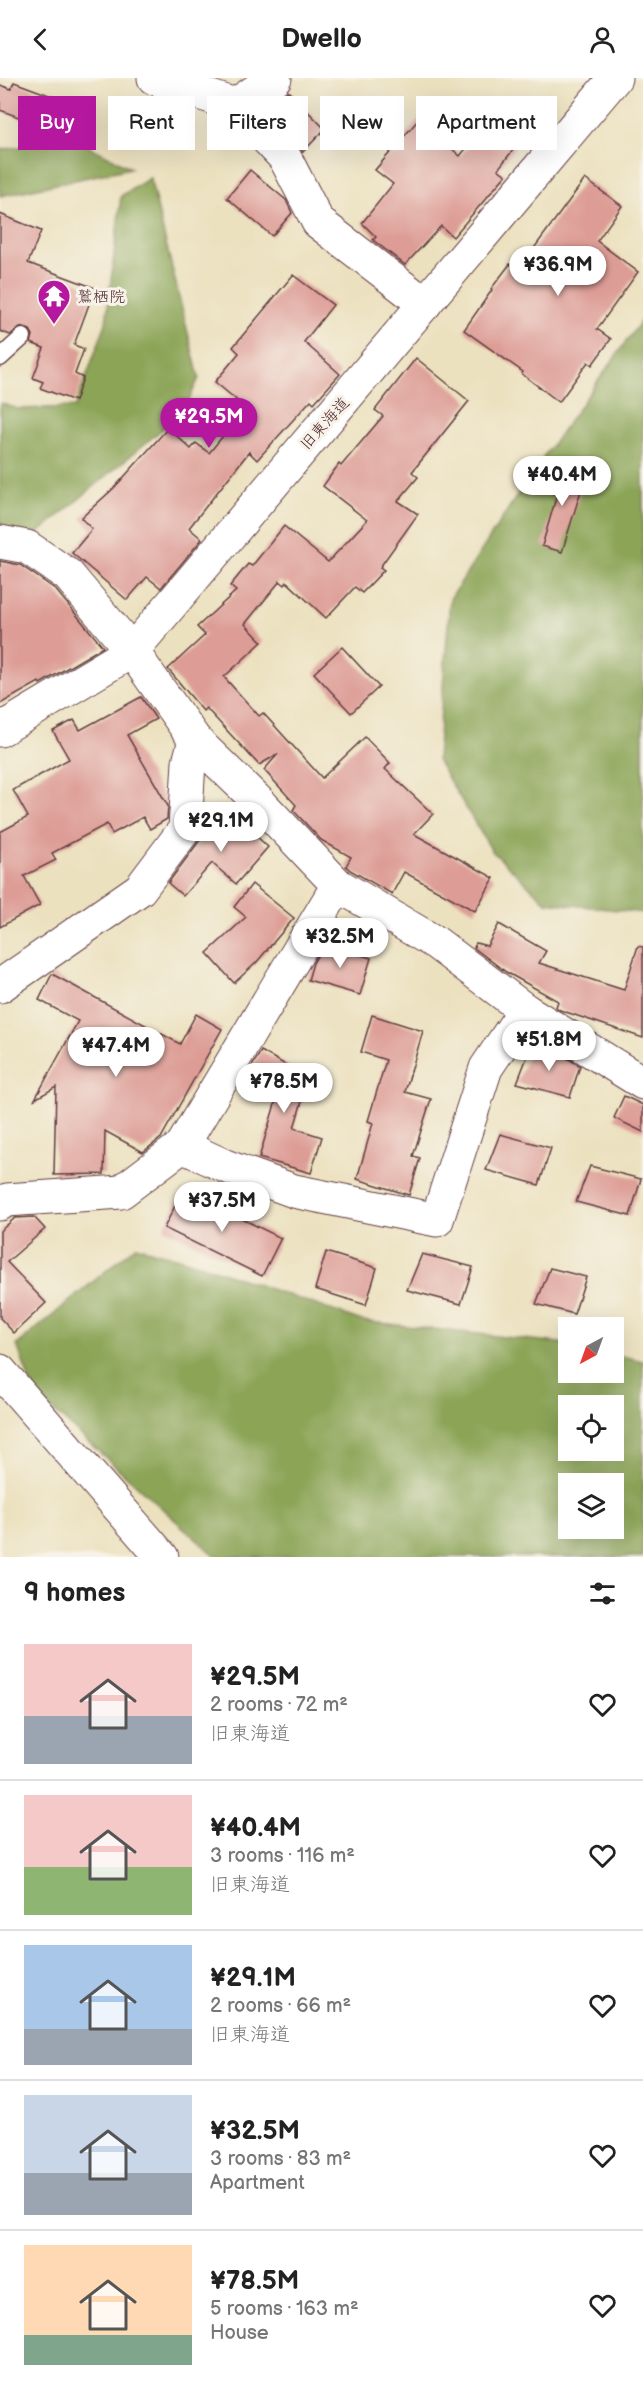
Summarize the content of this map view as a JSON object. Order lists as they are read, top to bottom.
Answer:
{
  "streets": {
    "street": ["旧東海道"]
  },
  "places": {
    "temple": ["鷲栖院"]
  },
  "north": "bottom left",
  "page": {
    "header": "Dwello",
    "chip": [
      "Buy",
      "Rent",
      "Filters",
      "New",
      "Apartment"
    ],
    "price": [
      "¥36.9M",
      "¥29.5M",
      "¥40.4M",
      "¥29.1M",
      "¥32.5M",
      "¥51.8M",
      "¥47.4M",
      "¥78.5M",
      "¥37.5M"
    ],
    "heading": "9 homes",
    "list": [
      {
        "name": "¥29.5M",
        "note": "2 rooms · 72 m² · 旧東海道"
      },
      {
        "name": "¥40.4M",
        "note": "3 rooms · 116 m² · 旧東海道"
      },
      {
        "name": "¥29.1M",
        "note": "2 rooms · 66 m² · 旧東海道"
      },
      {
        "name": "¥32.5M",
        "note": "3 rooms · 83 m² · Apartment"
      },
      {
        "name": "¥78.5M",
        "note": "5 rooms · 163 m² · House"
      }
    ]
  }
}
